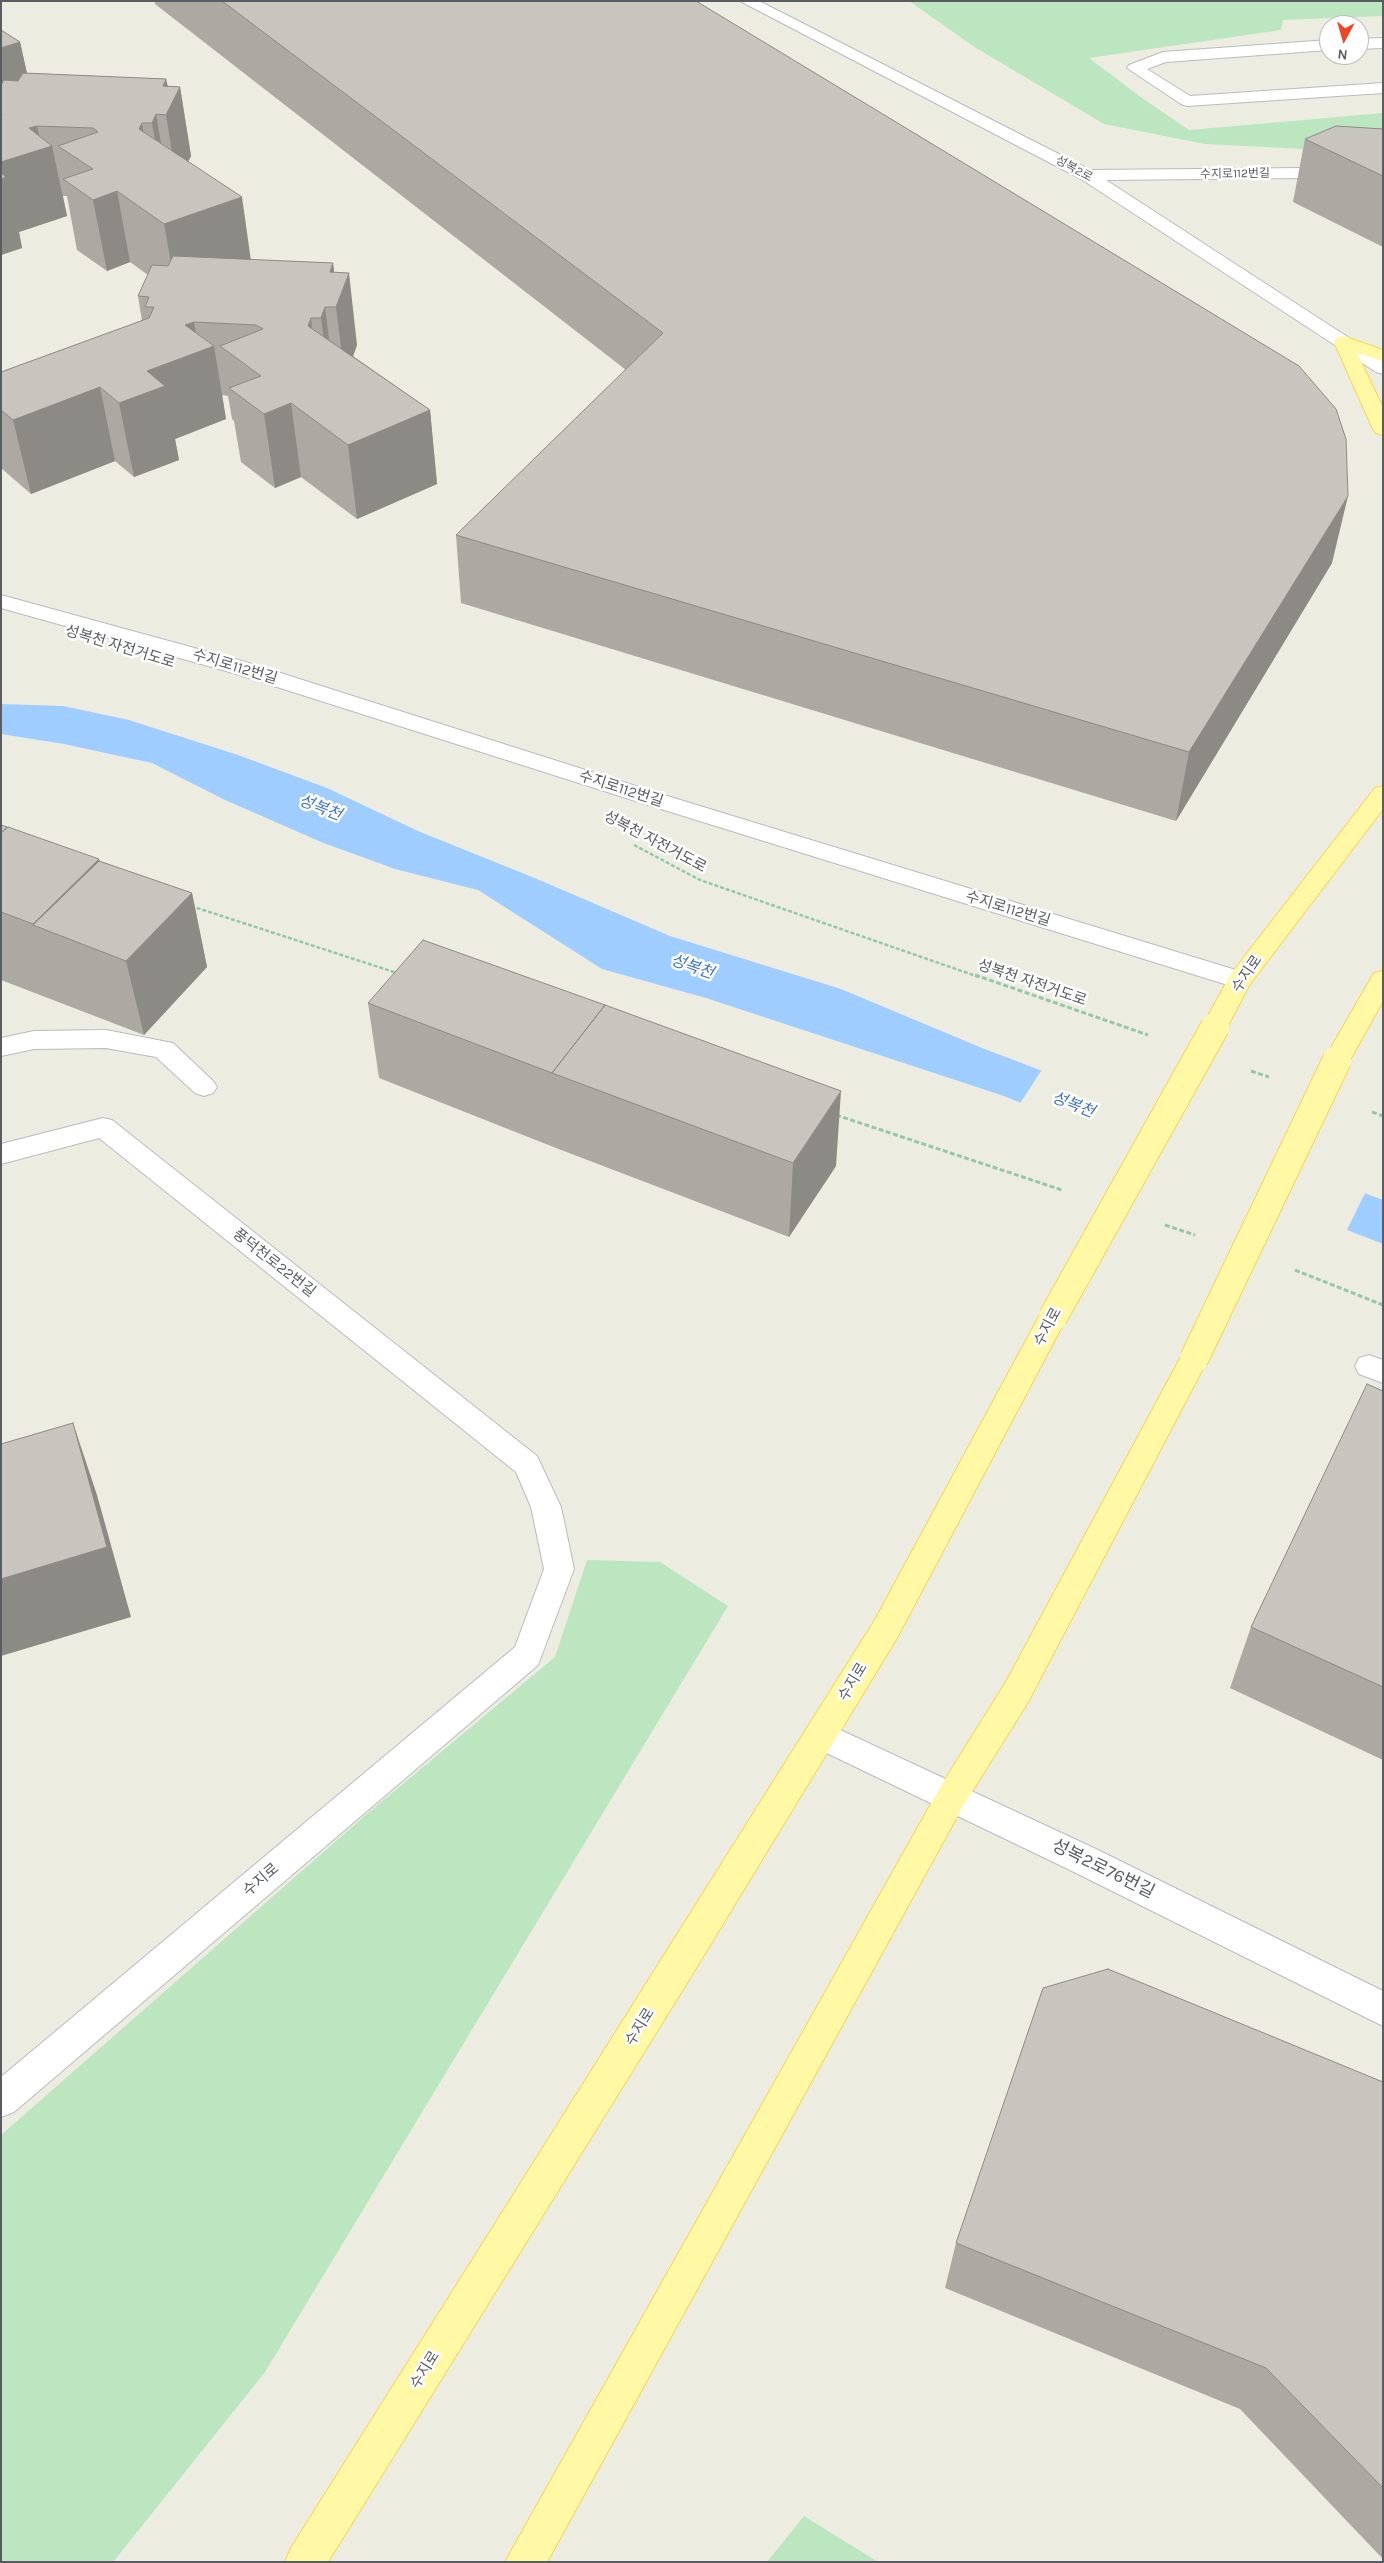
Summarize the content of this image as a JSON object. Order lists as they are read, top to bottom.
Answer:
{
  "streets": {
    "main road": ["수지로"],
    "street": [
      "성복2로",
      "수지로112번길",
      "풍덕천로22번길",
      "성복2로76번길"
    ],
    "path": ["성복천 자전거도로"]
  },
  "crossings": [
    ["성복2로", "수지로112번길"],
    ["수지로112번길", "수지로"],
    ["수지로", "풍덕천로22번길"],
    ["수지로", "성복2로76번길"]
  ],
  "water": ["성복천"],
  "north": "bottom"
}
